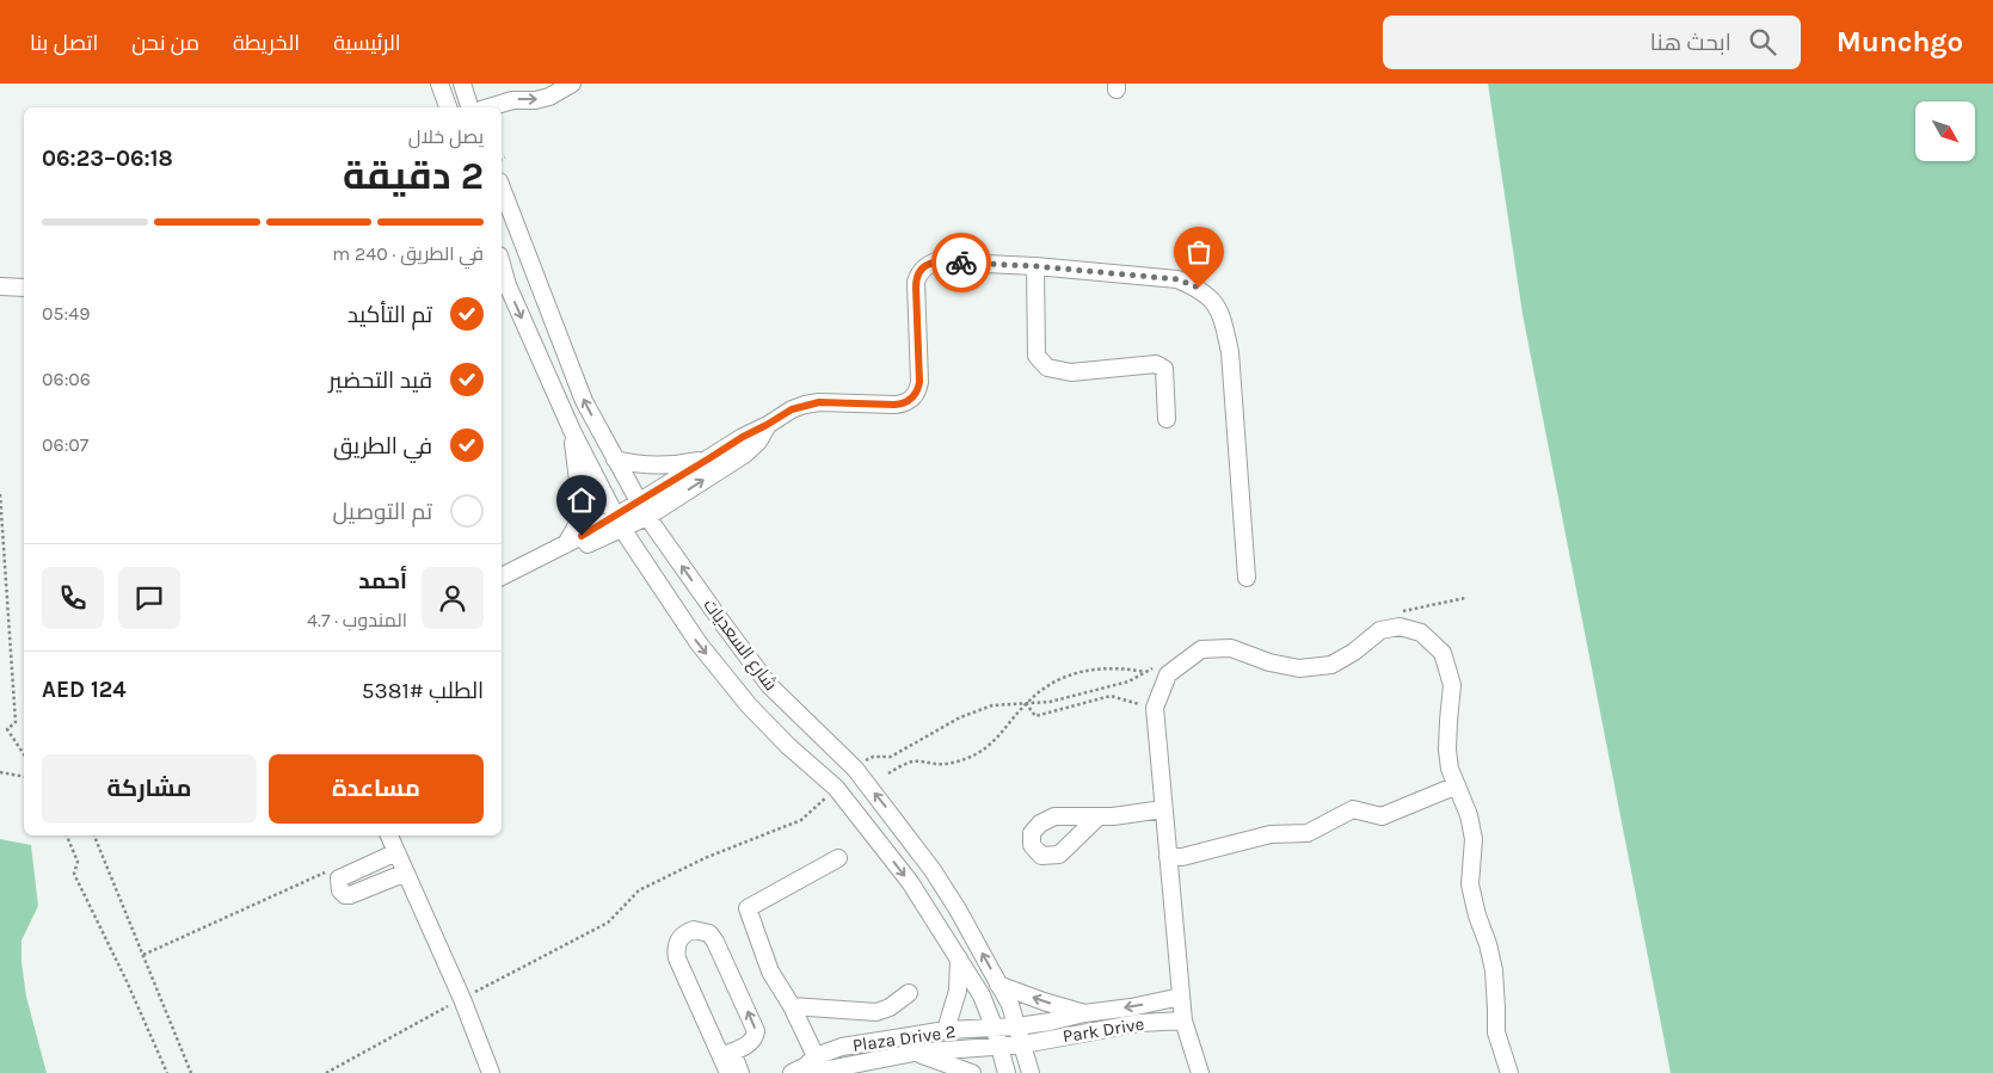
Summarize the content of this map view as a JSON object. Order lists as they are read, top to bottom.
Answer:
{
  "streets": {
    "street": ["شارع السعديات", "Park Drive", "Plaza Drive 2"]
  },
  "crossings": [
    ["شارع السعديات", "Park Drive"],
    ["شارع السعديات", "Plaza Drive 2"],
    ["Park Drive", "Plaza Drive 2"]
  ],
  "north": "bottom right",
  "page": {
    "header": "Munchgo",
    "search": "ابحث هنا",
    "nav": [
      "الرئيسية",
      "الخريطة",
      "من نحن",
      "اتصل بنا"
    ],
    "heading": ["2 دقيقة", "يصل خلال", "06:18–06:23"],
    "panel": [
      "أحمد",
      "المندوب · 4.7",
      "الطلب #5381",
      "AED 124"
    ],
    "bar": "في الطريق · 240 m",
    "list": [
      ["تم التأكيد", "05:49"],
      ["قيد التحضير", "06:06"],
      ["في الطريق", "06:07"],
      "تم التوصيل"
    ],
    "buttons": ["مساعدة", "مشاركة"]
  }
}
